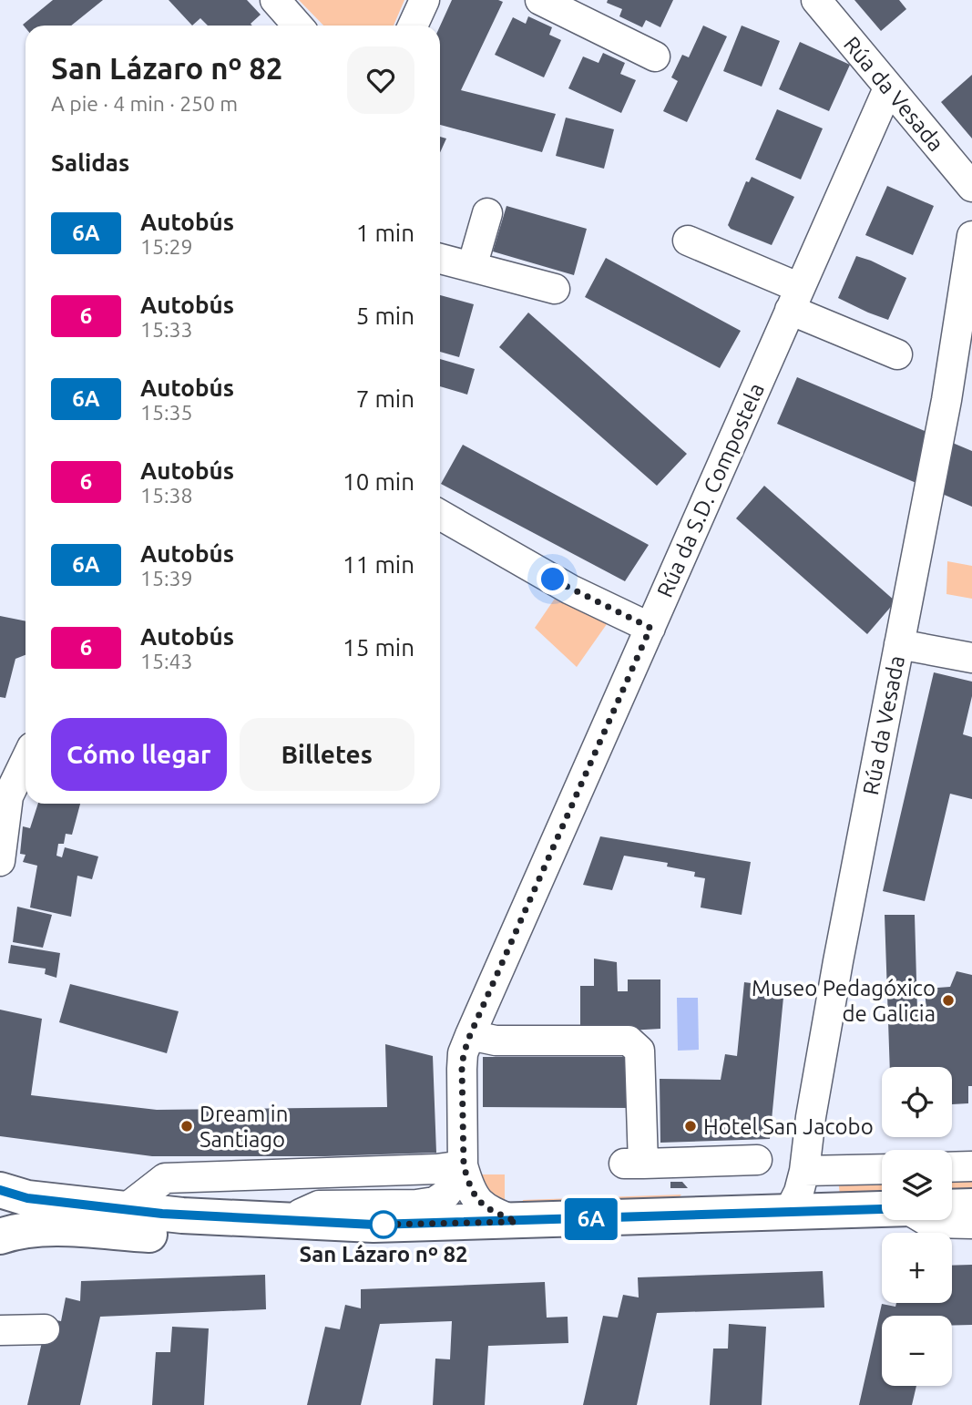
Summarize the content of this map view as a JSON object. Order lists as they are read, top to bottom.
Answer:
{
  "streets": {
    "street": ["Rúa da Vesada", "Rúa da S.D. Compostela"]
  },
  "crossings": [
    ["Rúa da Vesada", "Rúa da S.D. Compostela"]
  ],
  "places": [
    "Museo Pedagóxico de Galicia",
    "Dream in Santiago",
    "Hotel San Jacobo",
    "San Lázaro nº 82"
  ],
  "lines": ["bus line 6A"],
  "page": {
    "on_map": "6A",
    "heading": [
      ["San Lázaro nº 82", "A pie · 4 min · 250 m"],
      "Salidas"
    ],
    "list": [
      {
        "mark": "6A",
        "name": "Autobús",
        "note": "15:29",
        "value": "1 min"
      },
      {
        "mark": "6",
        "name": "Autobús",
        "note": "15:33",
        "value": "5 min"
      },
      {
        "mark": "6A",
        "name": "Autobús",
        "note": "15:35",
        "value": "7 min"
      },
      {
        "mark": "6",
        "name": "Autobús",
        "note": "15:38",
        "value": "10 min"
      },
      {
        "mark": "6A",
        "name": "Autobús",
        "note": "15:39",
        "value": "11 min"
      },
      {
        "mark": "6",
        "name": "Autobús",
        "note": "15:43",
        "value": "15 min"
      }
    ],
    "buttons": ["Cómo llegar", "Billetes"],
    "map_buttons": ["+", "−"]
  }
}
